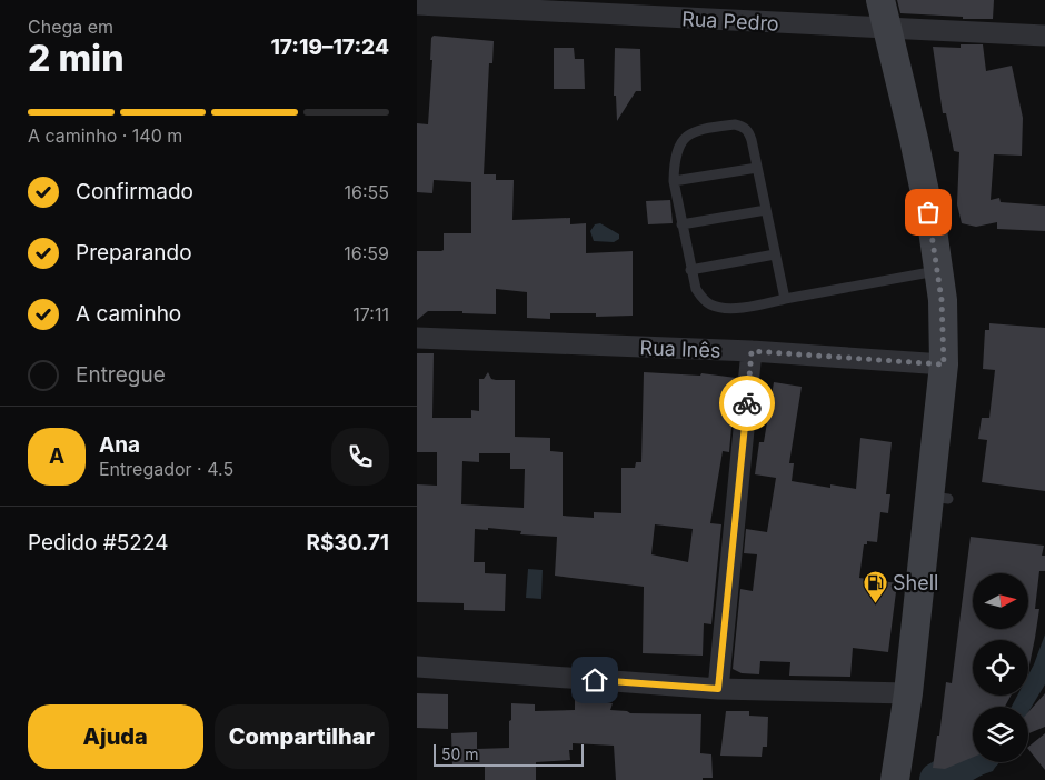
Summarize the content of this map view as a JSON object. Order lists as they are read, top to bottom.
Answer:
{
  "streets": {
    "street": ["Rua Pedro", "Rua Inês"]
  },
  "places": {
    "fuel station": ["Shell"]
  },
  "scale_bar": "50 m",
  "north": "right",
  "page": {
    "heading": ["2 min", "Chega em", "17:19–17:24"],
    "panel": [
      "Ana",
      "Entregador · 4.5",
      "Pedido #5224",
      "R$30.71"
    ],
    "bar": "A caminho · 140 m",
    "list": [
      ["Confirmado", "16:55"],
      ["Preparando", "16:59"],
      ["A caminho", "17:11"],
      "Entregue"
    ],
    "round": "A",
    "buttons": ["Ajuda", "Compartilhar"],
    "scale": "50 m"
  }
}
